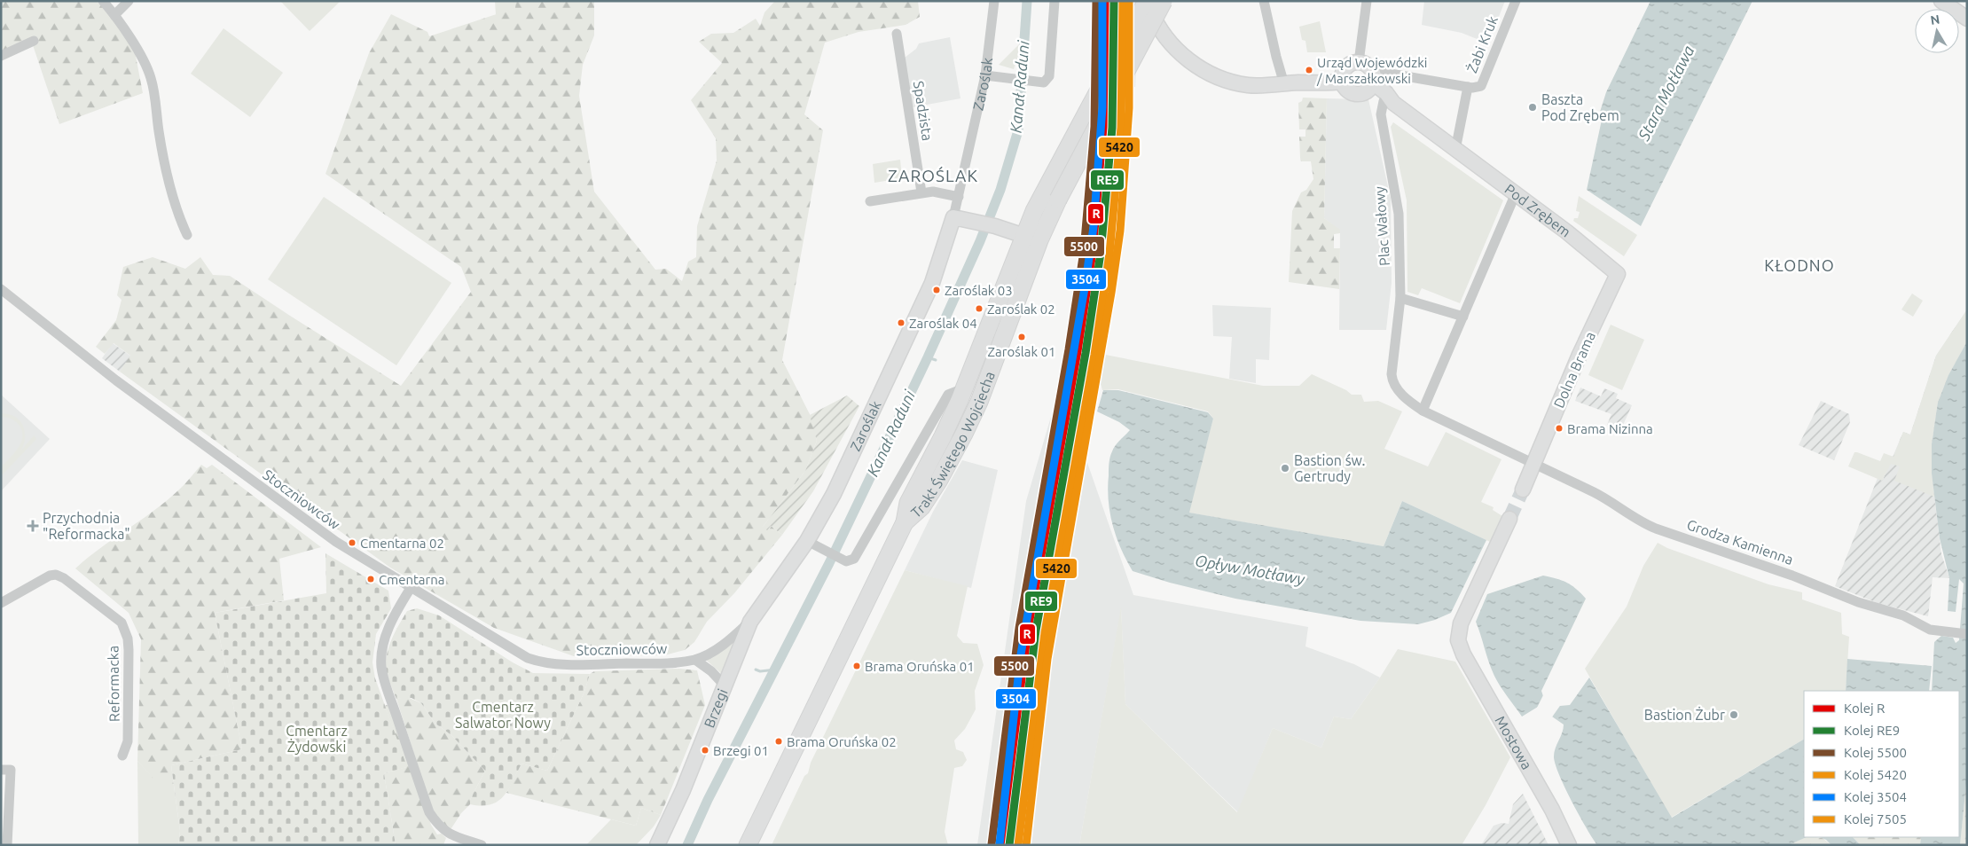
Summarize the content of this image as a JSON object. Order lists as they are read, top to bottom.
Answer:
{
  "streets": {
    "main road": ["Trakt Świętego Wojciecha"],
    "street": [
      "Żabi Kruk",
      "Zaroślak",
      "Spadzista",
      "Pod Zrębem",
      "Plac Wałowy",
      "Dolna Brama",
      "Stoczniowców",
      "Grodza Kamienna",
      "Reformacka",
      "Brzegi",
      "Mostowa"
    ]
  },
  "crossings": [
    ["Zaroślak", "Trakt Świętego Wojciecha"],
    ["Zaroślak", "Stoczniowców"],
    ["Zaroślak", "Brzegi"],
    ["Pod Zrębem", "Plac Wałowy"],
    ["Pod Zrębem", "Dolna Brama"],
    ["Plac Wałowy", "Dolna Brama"],
    ["Plac Wałowy", "Grodza Kamienna"],
    ["Dolna Brama", "Grodza Kamienna"],
    ["Stoczniowców", "Brzegi"]
  ],
  "districts": ["ZAROŚLAK", "KŁODNO"],
  "water": ["Kanał Raduni", "Stara Motława", "Opływ Motławy"],
  "parks": ["Cmentarz Salwator Nowy", "Cmentarz Żydowski"],
  "places": {
    "other": [
      "Urząd Wojewódzki / Marszałkowski",
      "Baszta Pod Zrębem",
      "Zaroślak 03",
      "Zaroślak 02",
      "Zaroślak 04",
      "Zaroślak 01",
      "Brama Nizinna",
      "Bastion św. Gertrudy",
      "Cmentarna 02",
      "Cmentarna",
      "Brama Oruńska 01",
      "Bastion Żubr",
      "Brama Oruńska 02",
      "Brzegi 01"
    ],
    "health": ["Przychodnia \"Reformacka\""]
  },
  "lines": [
    "rail line R",
    "rail line RE9",
    "rail line 5500",
    "rail line 5420",
    "rail line 3504",
    "rail line 7505"
  ],
  "legend": [
    "Kolej R",
    "Kolej RE9",
    "Kolej 5500",
    "Kolej 5420",
    "Kolej 3504",
    "Kolej 7505"
  ],
  "north": "top"
}
